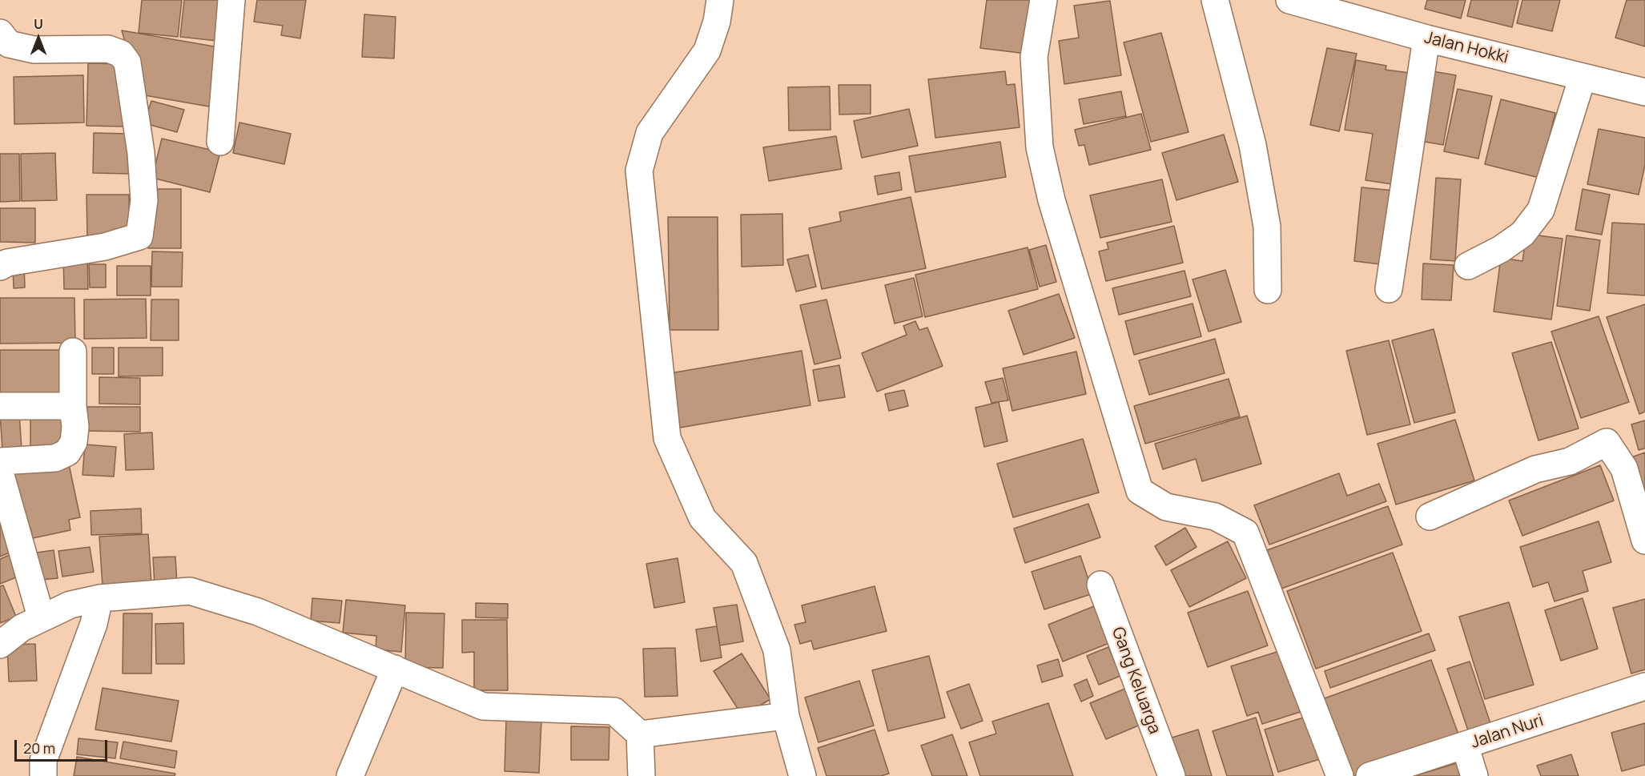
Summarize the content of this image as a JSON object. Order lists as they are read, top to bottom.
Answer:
{
  "streets": {
    "street": ["Jalan Hokki", "Gang Keluarga", "Jalan Nuri"]
  },
  "scale_bar": "20 m",
  "north": "top"
}
